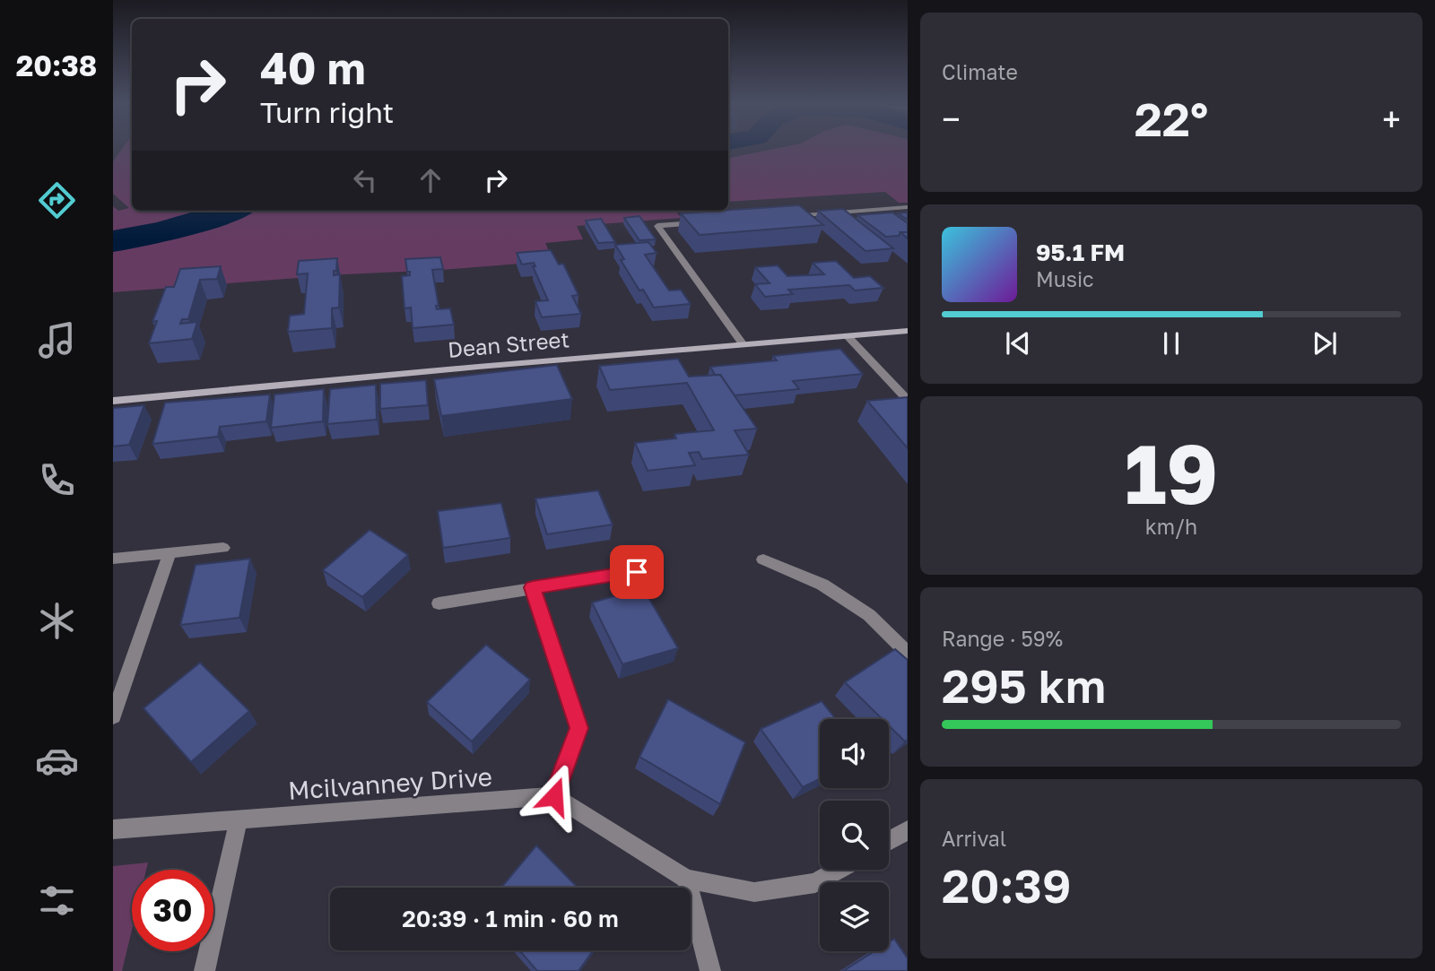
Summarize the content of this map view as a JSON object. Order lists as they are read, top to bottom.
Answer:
{
  "streets": {
    "main road": ["Dean Street"],
    "street": ["Mcilvanney Drive"]
  },
  "page": {
    "tabs": "20:38",
    "tile": [
      "Climate",
      ["19", "km/h"],
      ["Range · 59%", "295 km"],
      ["Arrival", "20:39"]
    ],
    "turn": ["40 m", "Turn right"],
    "heat": ["−", "22°", "+"],
    "song": ["95.1 FM", "Music"],
    "limit": "30",
    "trip": "20:39 · 1 min · 60 m"
  }
}
